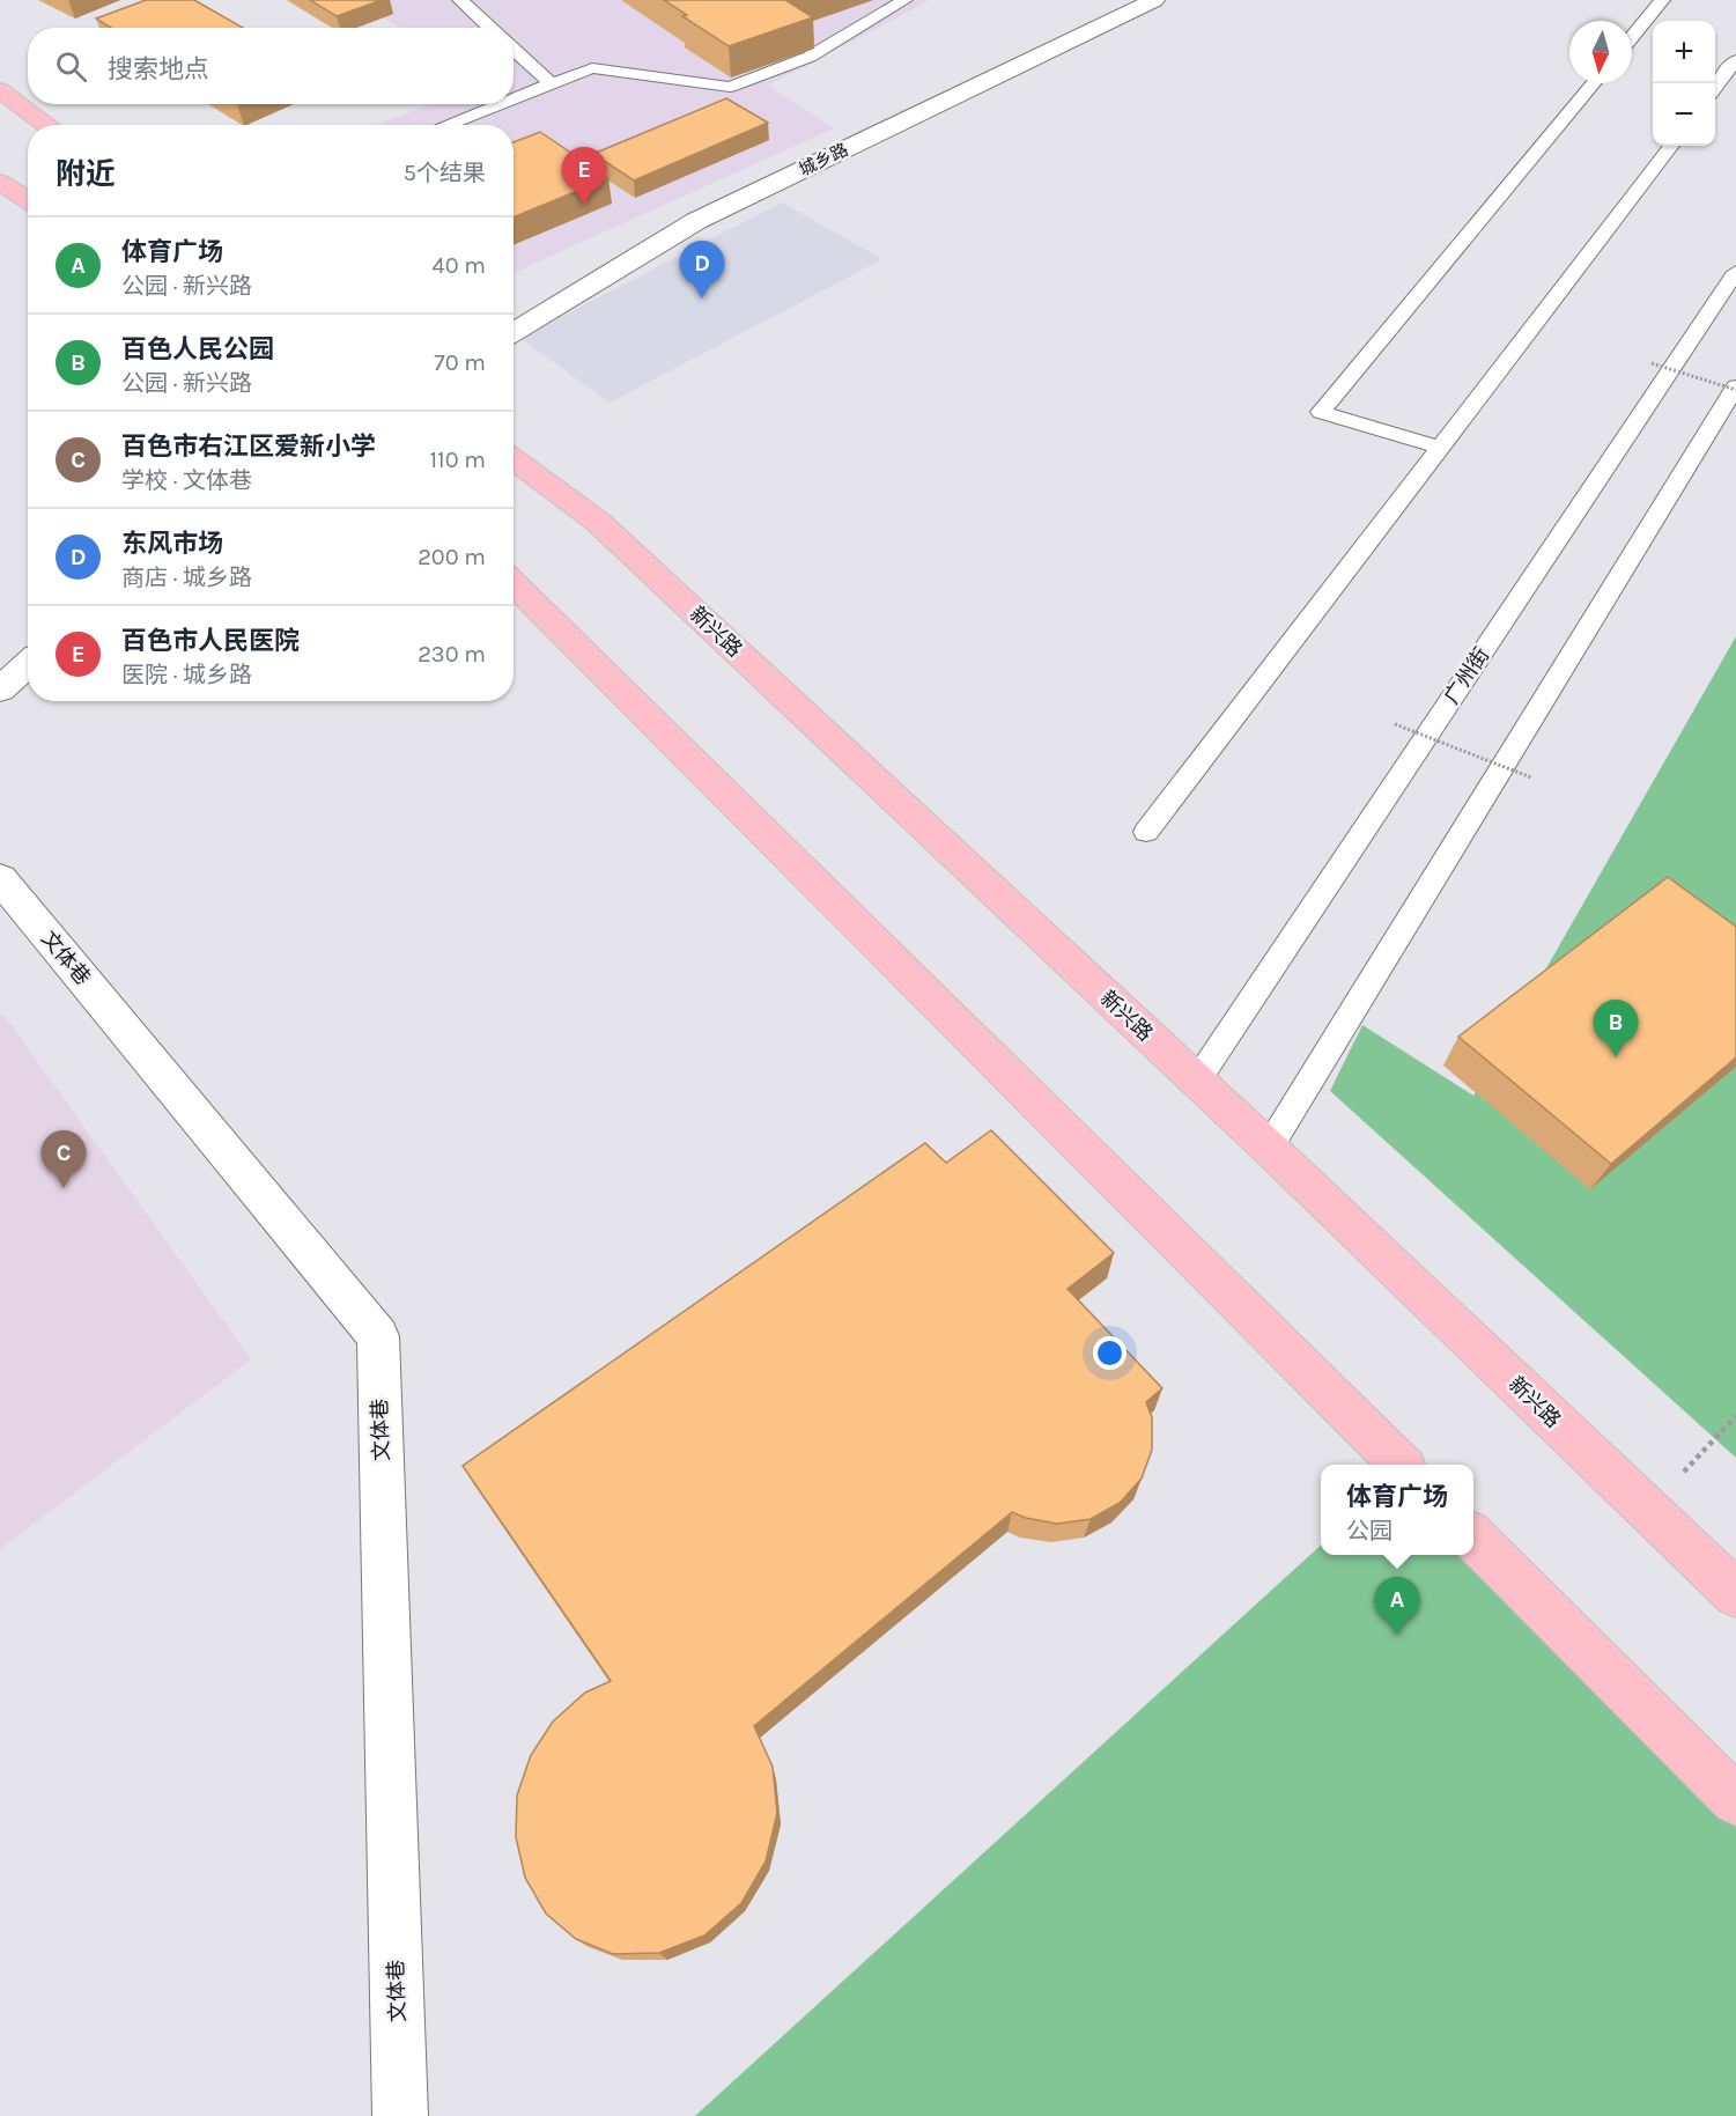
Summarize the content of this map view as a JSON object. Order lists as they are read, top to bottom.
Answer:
{
  "streets": {
    "main road": ["新兴路"],
    "street": ["城乡路", "文体巷"],
    "lane": ["广州街"]
  },
  "crossings": [
    ["新兴路", "广州街"]
  ],
  "north": "bottom",
  "page": {
    "map_buttons": ["+", "−"],
    "search": "搜索地点",
    "heading": ["附近", "5个结果"],
    "pins": [
      "E",
      "D",
      "B",
      "C",
      "A"
    ],
    "list": [
      {
        "mark": "A",
        "name": "体育广场",
        "note": "公园 · 新兴路",
        "value": "40 m"
      },
      {
        "mark": "B",
        "name": "百色人民公园",
        "note": "公园 · 新兴路",
        "value": "70 m"
      },
      {
        "mark": "C",
        "name": "百色市右江区爱新小学",
        "note": "学校 · 文体巷",
        "value": "110 m"
      },
      {
        "mark": "D",
        "name": "东风市场",
        "note": "商店 · 城乡路",
        "value": "200 m"
      },
      {
        "mark": "E",
        "name": "百色市人民医院",
        "note": "医院 · 城乡路",
        "value": "230 m"
      }
    ],
    "popup": ["体育广场", "公园"]
  }
}
